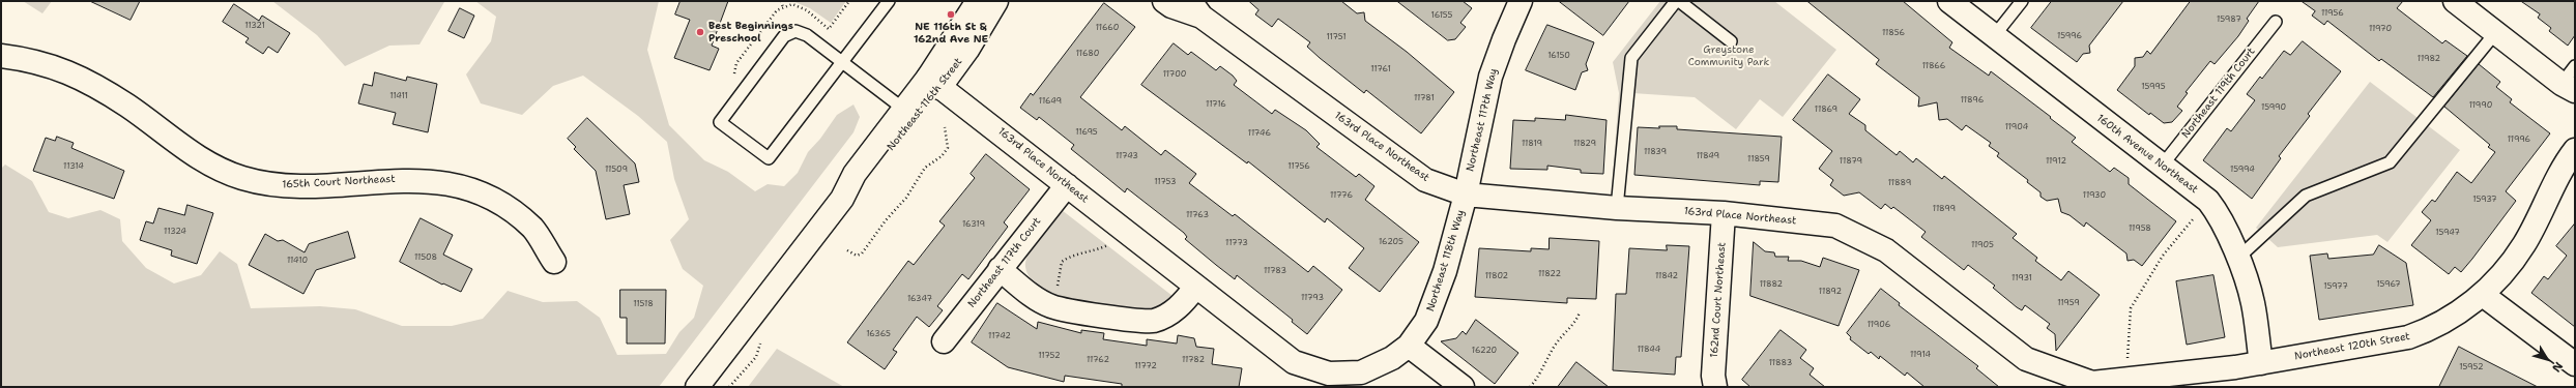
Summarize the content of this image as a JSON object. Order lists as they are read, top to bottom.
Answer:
{
  "streets": {
    "street": [
      "Northeast 116th Street",
      "Northeast 117th Way",
      "163rd Place Northeast",
      "160th Avenue Northeast",
      "165th Court Northeast",
      "Northeast 118th Way",
      "Northeast 117th Court",
      "162nd Court Northeast",
      "Northeast 120th Street"
    ],
    "lane": ["Northeast 119th Court"]
  },
  "crossings": [
    ["Northeast 119th Court", "160th Avenue Northeast"],
    ["Northeast 116th Street", "163rd Place Northeast"],
    ["Northeast 117th Way", "163rd Place Northeast"],
    ["Northeast 117th Way", "Northeast 118th Way"],
    ["163rd Place Northeast", "160th Avenue Northeast"],
    ["163rd Place Northeast", "Northeast 118th Way"],
    ["163rd Place Northeast", "Northeast 117th Court"],
    ["163rd Place Northeast", "162nd Court Northeast"],
    ["163rd Place Northeast", "Northeast 120th Street"],
    ["160th Avenue Northeast", "Northeast 120th Street"]
  ],
  "parks": ["Greystone Community Park"],
  "places": ["NE 116th St & 162nd Ave NE", "Best Beginnings Preschool"],
  "house_numbers": [
    "11956",
    "16155",
    "15987",
    "11321",
    "11660",
    "11970",
    "11856",
    "15996",
    "11751",
    "11680",
    "16150",
    "11982",
    "11866",
    "11761",
    "11700",
    "15995",
    "11411",
    "11781",
    "11896",
    "11649",
    "11716",
    "11990",
    "15990",
    "11869",
    "11904",
    "11695",
    "11746",
    "11996",
    "11819",
    "11829",
    "11839",
    "11743",
    "11849",
    "11859",
    "11879",
    "11912",
    "11314",
    "11756",
    "11509",
    "15994",
    "11753",
    "11889",
    "11776",
    "11930",
    "15937",
    "11899",
    "11763",
    "16319",
    "11958",
    "11324",
    "15947",
    "16205",
    "11773",
    "11905",
    "11508",
    "11410",
    "11783",
    "11822",
    "11802",
    "11842",
    "11931",
    "11882",
    "15967",
    "15977",
    "11892",
    "11793",
    "16347",
    "11959",
    "11518",
    "11906",
    "16365",
    "11742",
    "11844",
    "16220",
    "11914",
    "11752",
    "11762",
    "11782",
    "11883",
    "11772",
    "15952"
  ],
  "north": "bottom right"
}
